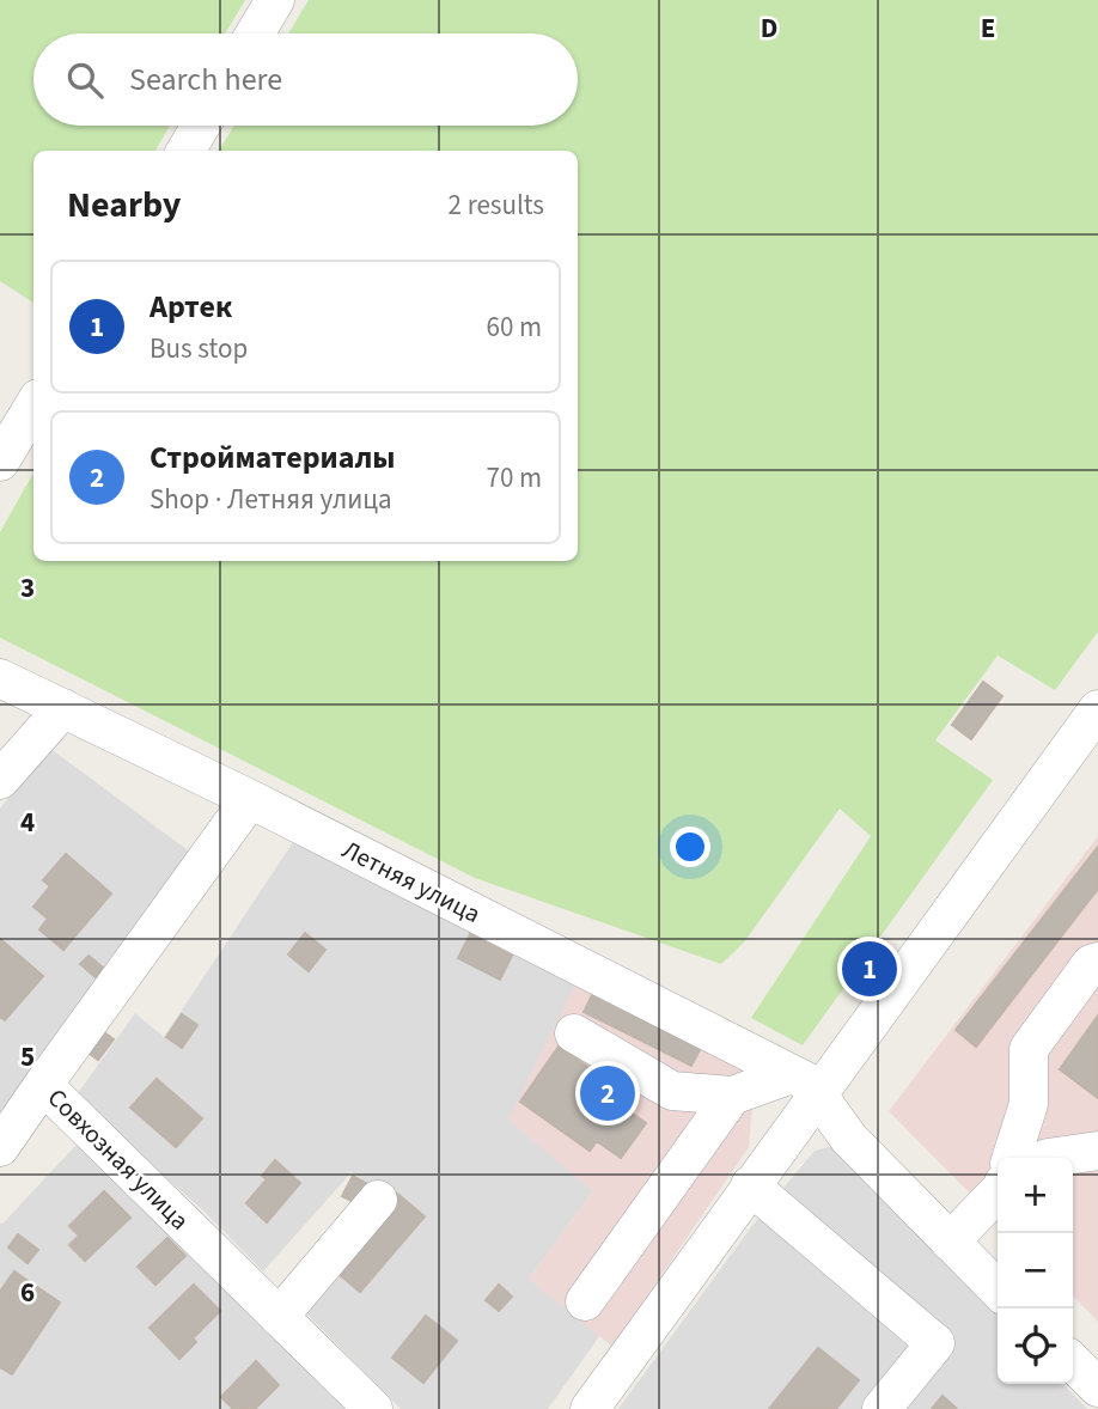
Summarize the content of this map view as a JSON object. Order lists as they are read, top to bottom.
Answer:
{
  "streets": {
    "street": ["Летняя улица", "Совхозная улица"]
  },
  "crossings": [
    ["Летняя улица", "Совхозная улица"]
  ],
  "page": {
    "search": "Search here",
    "heading": ["Nearby", "2 results"],
    "list": [
      {
        "mark": "1",
        "name": "Артек",
        "note": "Bus stop",
        "value": "60 m"
      },
      {
        "mark": "2",
        "name": "Стройматериалы",
        "note": "Shop · Летняя улица",
        "value": "70 m"
      }
    ],
    "pins": ["1", "2"],
    "map_buttons": ["+", "−"]
  },
  "grid": {
    "columns": ["D", "E"],
    "rows": [
      "3",
      "4",
      "5",
      "6"
    ]
  }
}
